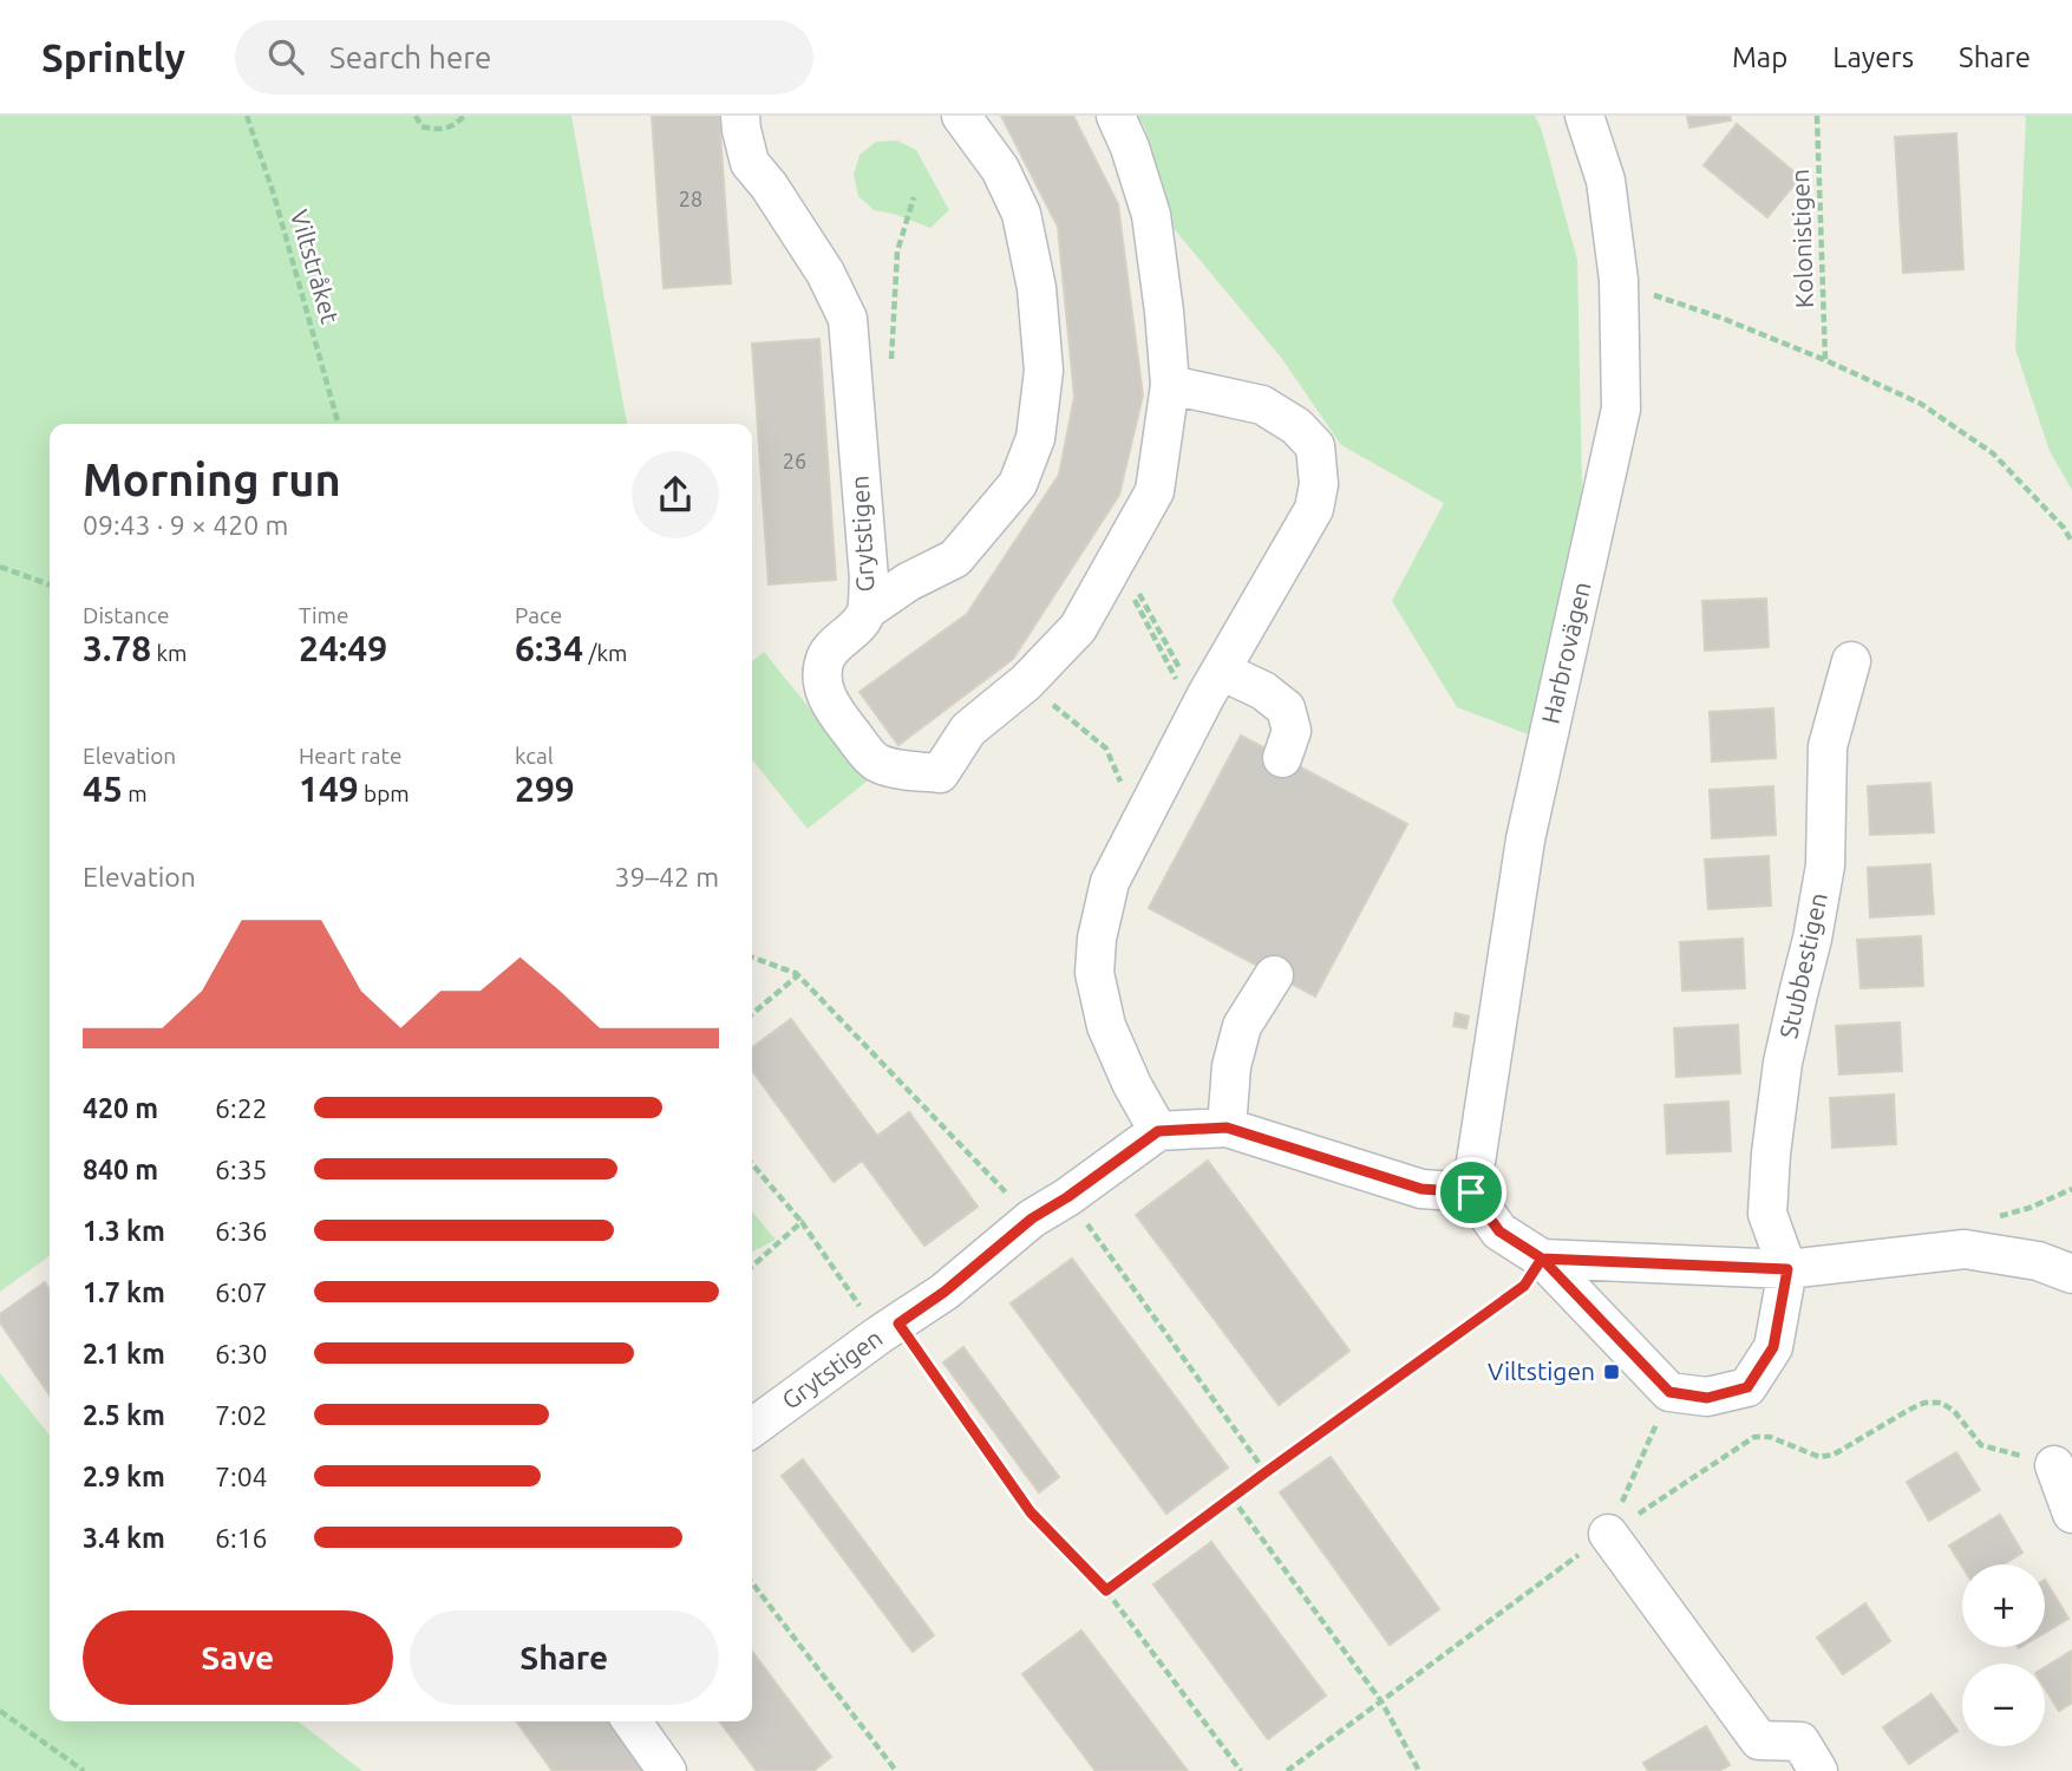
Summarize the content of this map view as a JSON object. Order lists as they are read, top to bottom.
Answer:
{
  "streets": {
    "street": ["Grytstigen", "Harbrovägen", "Stubbestigen"],
    "path": ["Kolonistigen", "Viltstråket"]
  },
  "places": {
    "transit": ["Viltstigen"]
  },
  "house_numbers": ["28", "26"],
  "page": {
    "header": "Sprintly",
    "search": "Search here",
    "nav": ["Map", "Layers", "Share"],
    "heading": ["Morning run", "09:43 · 9 × 420 m"],
    "stats": [
      ["Distance", "3.78 km"],
      ["Time", "24:49"],
      ["Pace", "6:34 /km"],
      ["Elevation", "45 m"],
      ["Heart rate", "149 bpm"],
      ["kcal", "299"]
    ],
    "chart": ["Elevation", "39–42 m"],
    "list": [
      {
        "name": "420 m",
        "note": "6:22"
      },
      {
        "name": "840 m",
        "note": "6:35"
      },
      {
        "name": "1.3 km",
        "note": "6:36"
      },
      {
        "name": "1.7 km",
        "note": "6:07"
      },
      {
        "name": "2.1 km",
        "note": "6:30"
      },
      {
        "name": "2.5 km",
        "note": "7:02"
      },
      {
        "name": "2.9 km",
        "note": "7:04"
      },
      {
        "name": "3.4 km",
        "note": "6:16"
      }
    ],
    "map_buttons": ["+", "−"],
    "buttons": ["Save", "Share"]
  }
}
